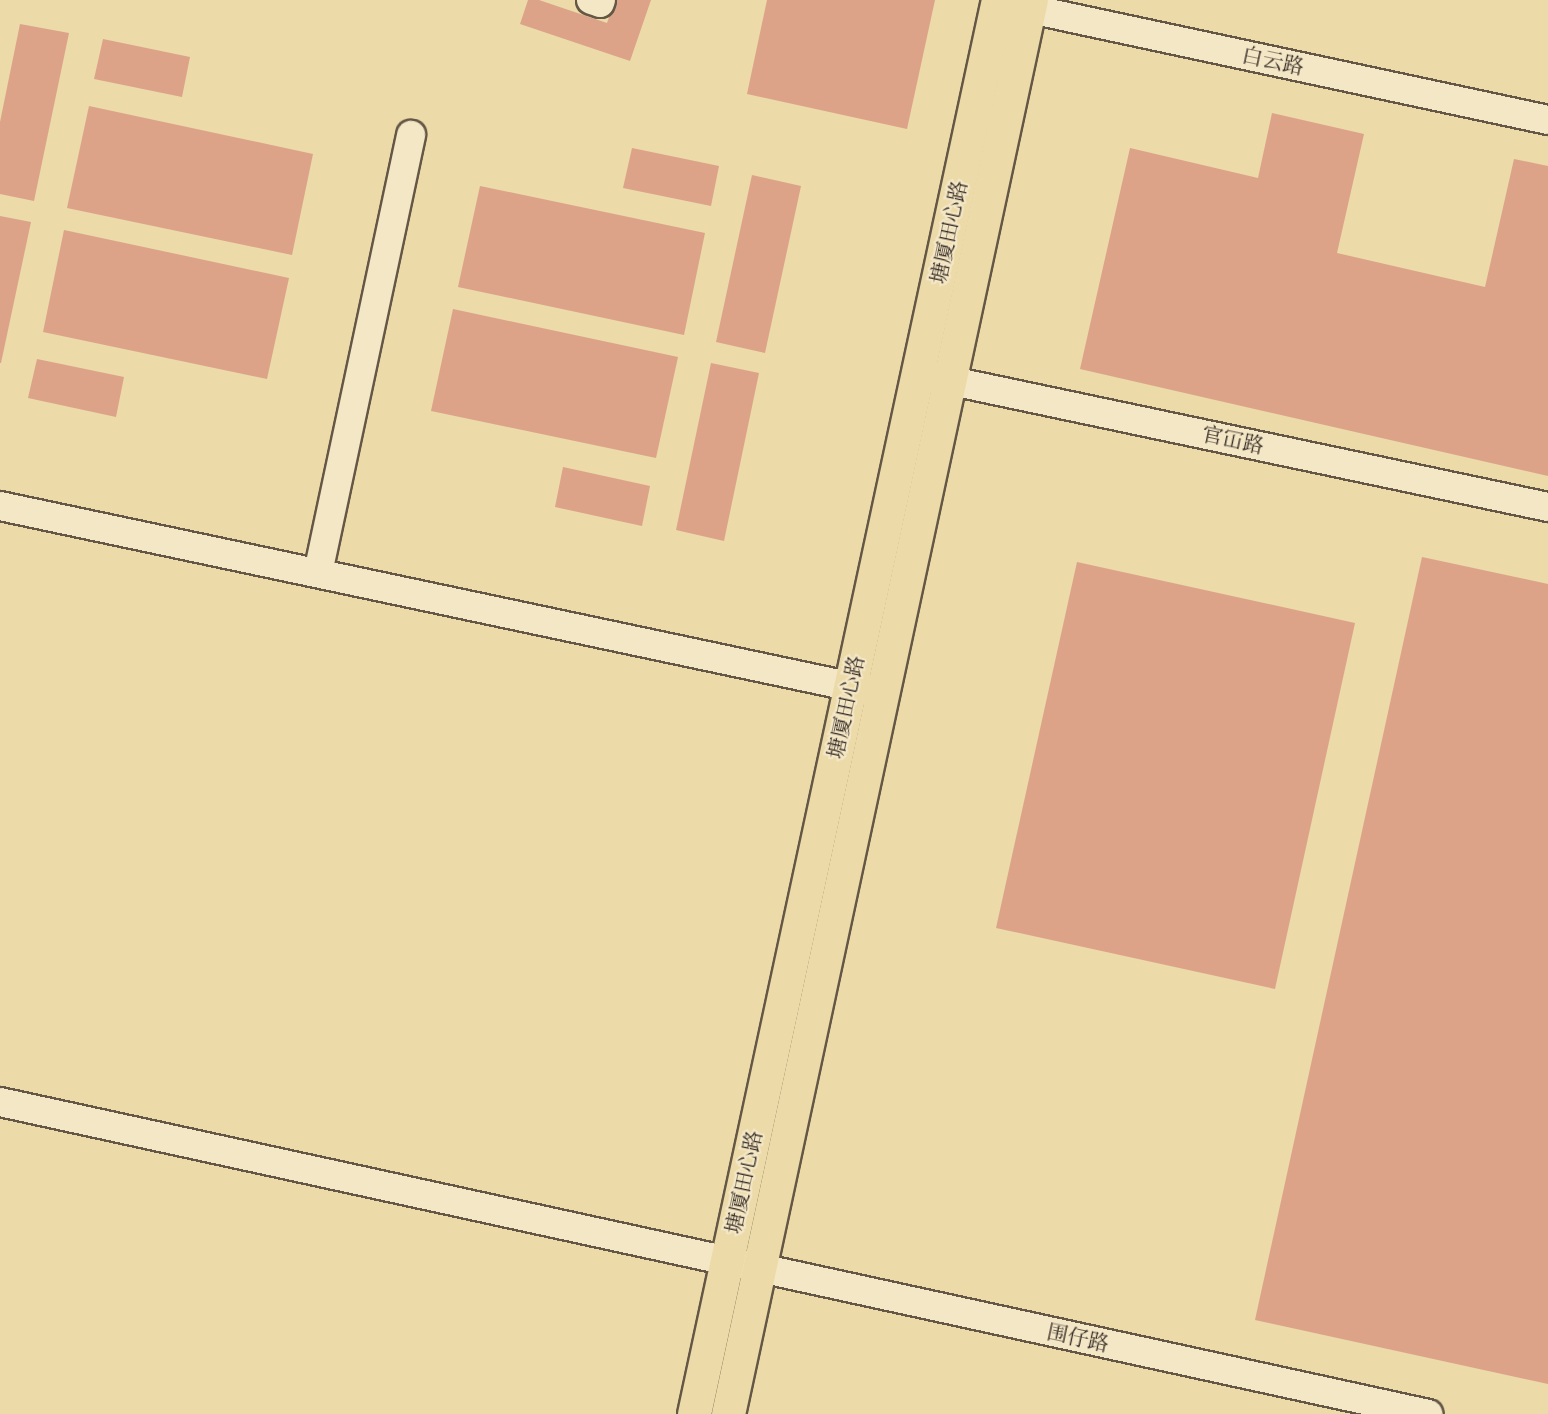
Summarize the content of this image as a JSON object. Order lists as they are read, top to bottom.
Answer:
{
  "streets": {
    "main road": ["塘厦田心路"],
    "street": ["白云路", "官冚路", "围仔路"]
  },
  "crossings": [
    ["白云路", "塘厦田心路"],
    ["塘厦田心路", "官冚路"],
    ["塘厦田心路", "围仔路"]
  ]
}
